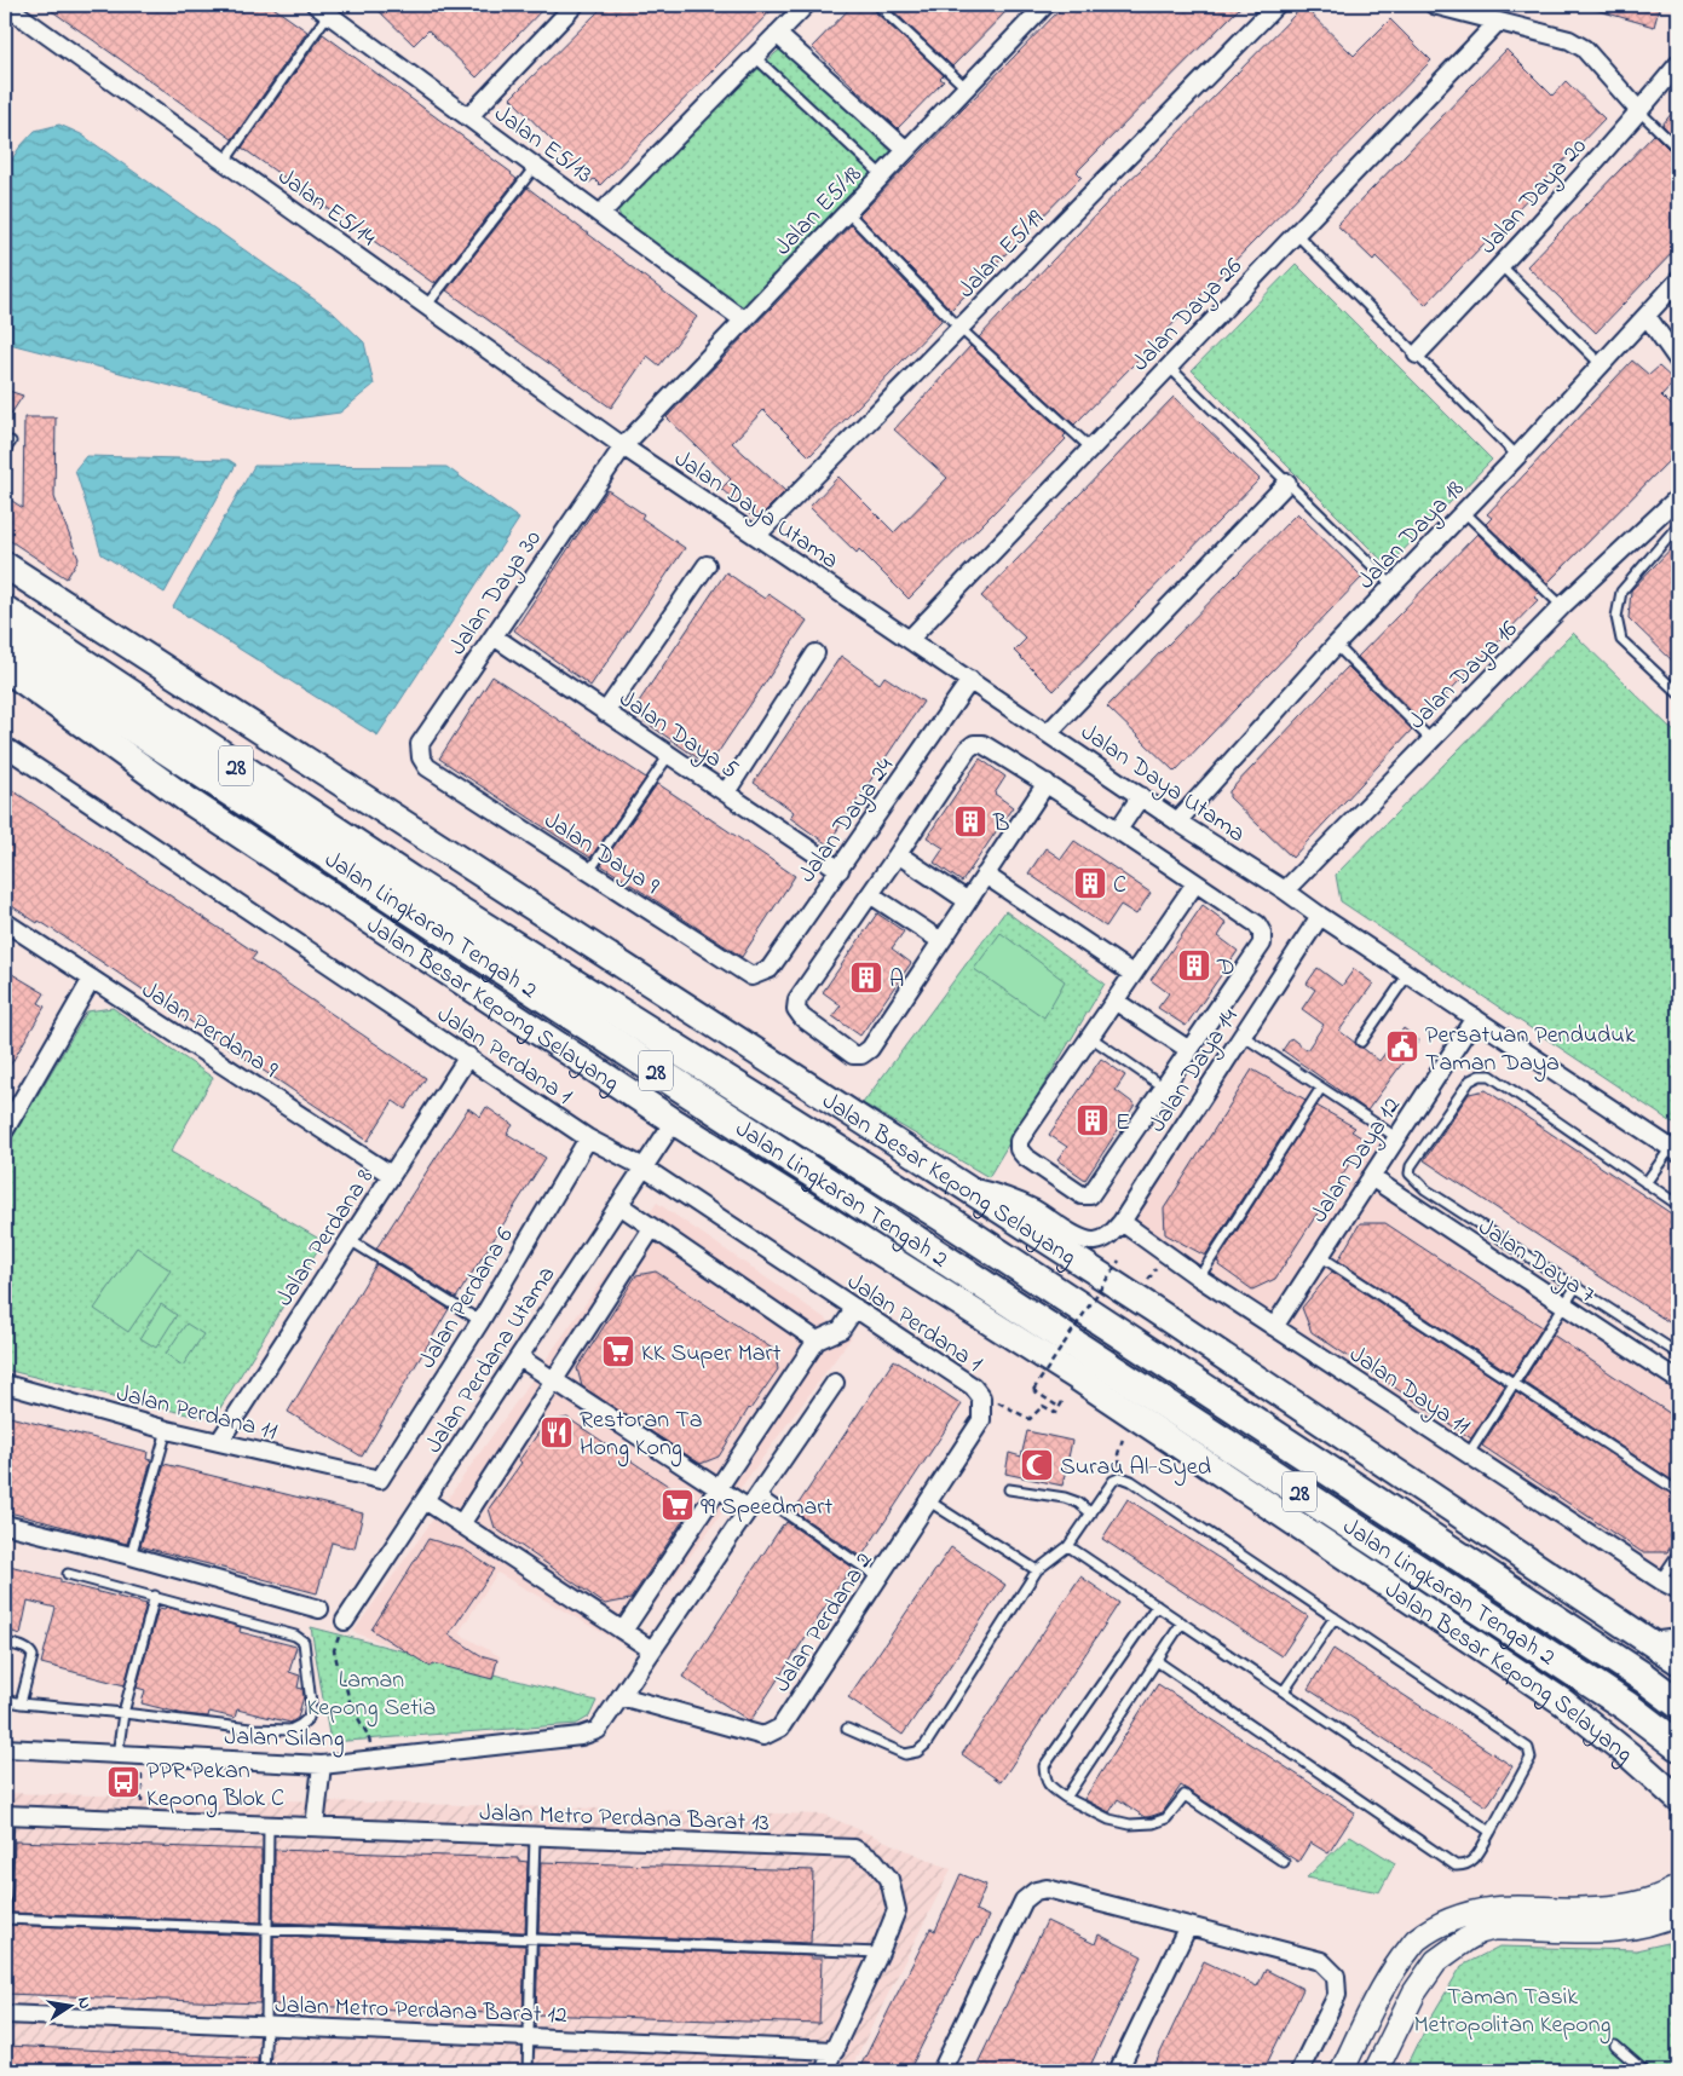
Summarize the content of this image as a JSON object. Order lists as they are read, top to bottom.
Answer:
{
  "streets": {
    "highway": ["28", "Jalan Lingkaran Tengah 2"],
    "main road": ["Jalan Besar Kepong Selayang"],
    "street": [
      "Jalan E5/13",
      "Jalan Daya 20",
      "Jalan E5/14",
      "Jalan E5/18",
      "Jalan E5/19",
      "Jalan Daya 26",
      "Jalan Daya Utama",
      "Jalan Daya 18",
      "Jalan Daya 30",
      "Jalan Daya 16",
      "Jalan Daya 5",
      "Jalan Daya 24",
      "Jalan Daya 9",
      "Jalan Perdana 9",
      "Jalan Perdana 1",
      "Jalan Daya 14",
      "Jalan Daya 12",
      "Jalan Perdana 8",
      "Jalan Daya 7",
      "Jalan Perdana 6",
      "Jalan Perdana Utama",
      "Jalan Daya 11",
      "Jalan Perdana 11",
      "Jalan Perdana 2",
      "Jalan Silang",
      "Jalan Metro Perdana Barat 13",
      "Jalan Metro Perdana Barat 12"
    ]
  },
  "crossings": [
    ["Jalan E5/13", "Jalan E5/18"],
    ["Jalan E5/14", "Jalan E5/18"],
    ["Jalan E5/14", "Jalan Daya Utama"],
    ["Jalan E5/14", "Jalan Daya 30"],
    ["Jalan E5/18", "Jalan Daya Utama"],
    ["Jalan E5/18", "Jalan Daya 30"],
    ["Jalan E5/19", "Jalan Daya Utama"],
    ["Jalan Daya 26", "Jalan Daya Utama"],
    ["Jalan Daya Utama", "Jalan Daya 18"],
    ["Jalan Daya Utama", "Jalan Daya 30"],
    ["Jalan Daya Utama", "Jalan Daya 16"],
    ["Jalan Daya Utama", "Jalan Daya 24"],
    ["Jalan Daya Utama", "Jalan Daya 14"],
    ["Jalan Daya Utama", "Jalan Daya 12"],
    ["Jalan Daya 30", "Jalan Daya 5"],
    ["Jalan Daya 30", "Jalan Daya 9"],
    ["Jalan Daya 5", "Jalan Daya 24"],
    ["Jalan Daya 24", "Jalan Daya 9"],
    ["Jalan Besar Kepong Selayang", "Jalan Daya 14"],
    ["Jalan Besar Kepong Selayang", "Jalan Perdana Utama"],
    ["Jalan Perdana 9", "Jalan Perdana 8"],
    ["Jalan Perdana 1", "Jalan Perdana 8"],
    ["Jalan Perdana 1", "Jalan Perdana 6"],
    ["Jalan Perdana 1", "Jalan Perdana Utama"],
    ["Jalan Perdana 1", "Jalan Perdana 2"],
    ["Jalan Daya 14", "Jalan Daya 11"],
    ["Jalan Daya 12", "Jalan Daya 7"],
    ["Jalan Daya 12", "Jalan Daya 11"],
    ["Jalan Perdana 8", "Jalan Perdana 11"],
    ["Jalan Perdana 6", "Jalan Perdana 11"],
    ["Jalan Perdana 2", "Jalan Silang"]
  ],
  "parks": ["Laman Kepong Setia", "Taman Tasik Metropolitan Kepong"],
  "places": {
    "building": [
      "B",
      "C",
      "D",
      "A",
      "E"
    ],
    "public building": ["Persatuan Penduduk Taman Daya"],
    "supermarket": ["KK Super Mart", "99 Speedmart"],
    "restaurant": ["Restoran Ta Hong Kong"],
    "mosque": ["Surau Al-Syed"],
    "bus stop": ["PPR Pekan Kepong Blok C"]
  },
  "north": "right"
}
